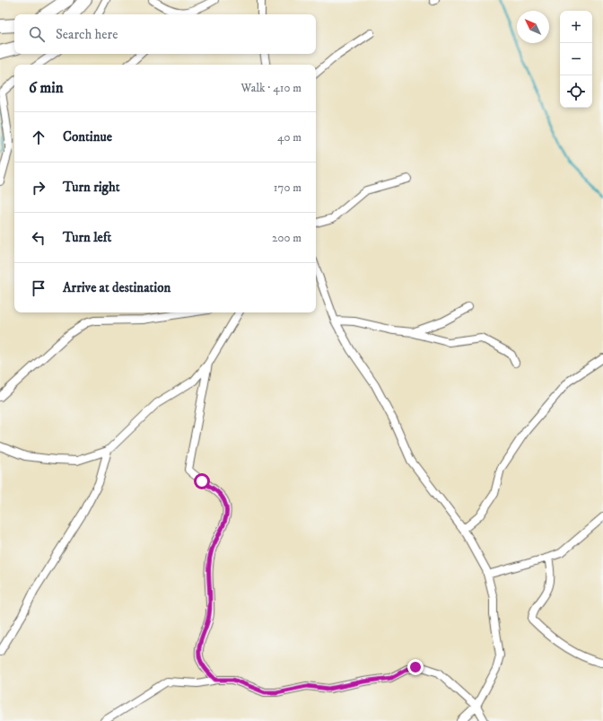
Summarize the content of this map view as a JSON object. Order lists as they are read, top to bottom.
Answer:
{
  "north": "top left",
  "page": {
    "map_buttons": ["+", "−"],
    "search": "Search here",
    "heading": ["6 min", "Walk · 410 m"],
    "list": [
      ["Continue", "40 m"],
      ["Turn right", "170 m"],
      ["Turn left", "200 m"],
      "Arrive at destination"
    ]
  }
}
